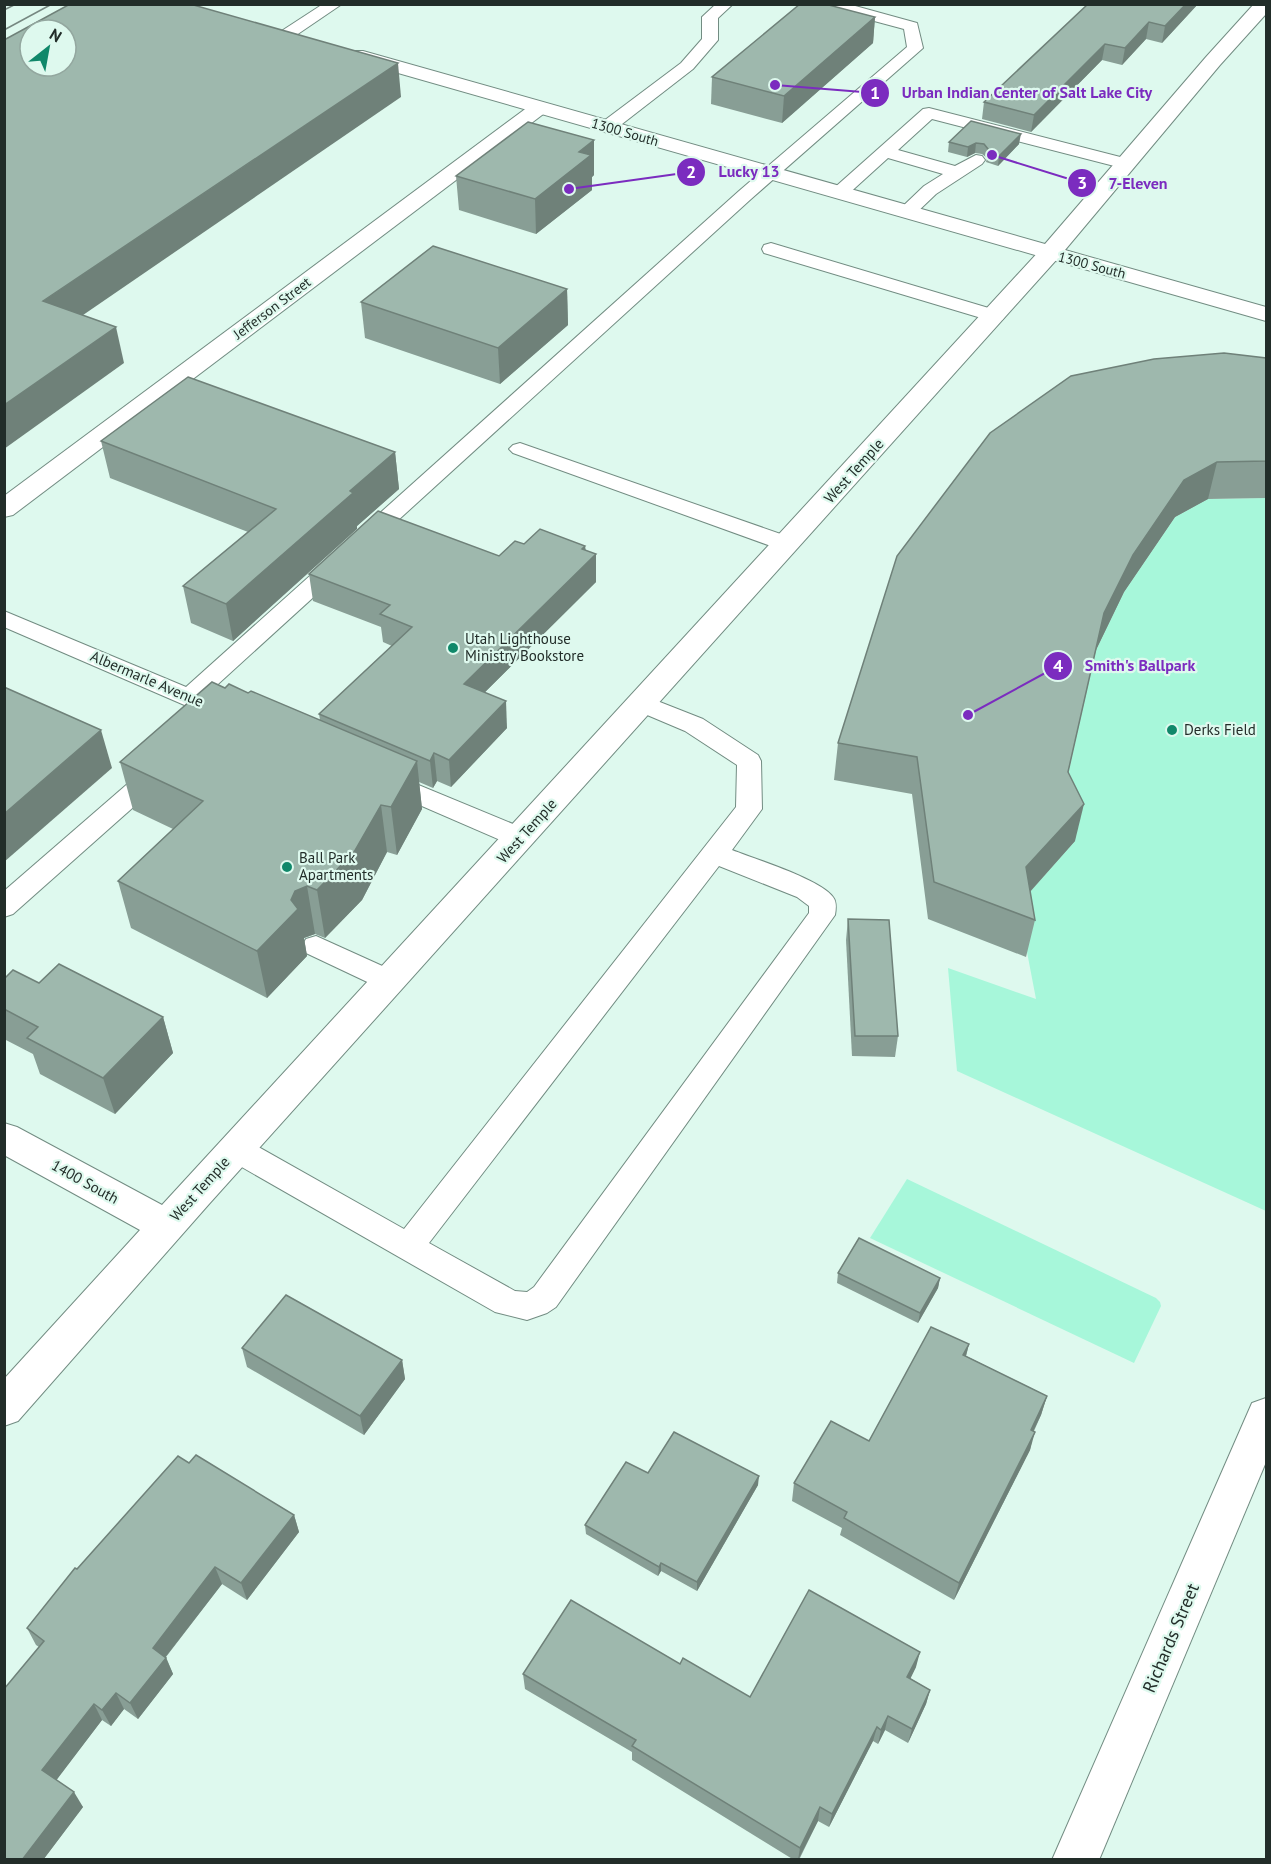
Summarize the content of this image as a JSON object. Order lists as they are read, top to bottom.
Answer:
{
  "streets": {
    "street": [
      "1300 South",
      "Jefferson Street",
      "West Temple",
      "1400 South",
      "Richards Street"
    ],
    "lane": ["Albermarle Avenue"]
  },
  "crossings": [
    ["1300 South", "Jefferson Street"],
    ["1300 South", "West Temple"],
    ["West Temple", "1400 South"]
  ],
  "places": [
    "Urban Indian Center of Salt Lake City",
    "7-Eleven",
    "Lucky 13",
    "Utah Lighthouse Ministry Bookstore",
    "Smith's Ballpark",
    "Derks Field",
    "Ball Park Apartments"
  ],
  "north": "top right"
}
